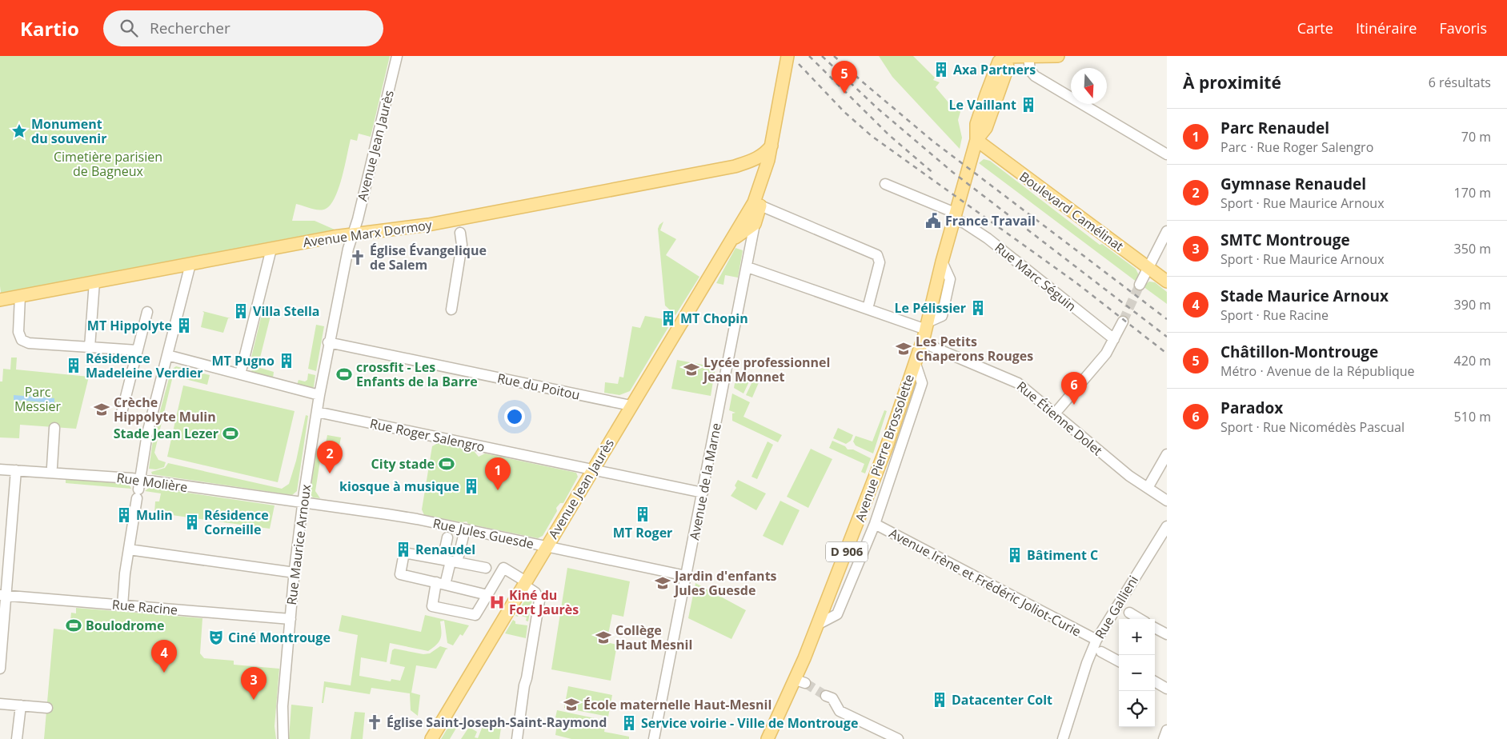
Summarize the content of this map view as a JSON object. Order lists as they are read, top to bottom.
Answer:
{
  "streets": {
    "main road": [
      "Avenue Jean Jaurès",
      "Boulevard Camélinat",
      "Avenue Marx Dormoy",
      "Avenue Pierre Brossolette",
      "D 906"
    ],
    "street": [
      "Rue Marc Séguin",
      "Rue du Poitou",
      "Rue Étienne Dolet",
      "Rue Roger Salengro",
      "Avenue de la Marne",
      "Rue Molière",
      "Rue Jules Guesde",
      "Rue Maurice Arnoux",
      "Avenue Irène et Frédéric Joliot-Curie",
      "Rue Racine",
      "Rue Gallieni"
    ]
  },
  "crossings": [
    ["Avenue Jean Jaurès", "Avenue Marx Dormoy"],
    ["Avenue Jean Jaurès", "Rue du Poitou"],
    ["Avenue Jean Jaurès", "Rue Roger Salengro"],
    ["Avenue Jean Jaurès", "Avenue de la Marne"],
    ["Avenue Jean Jaurès", "Rue Jules Guesde"],
    ["Avenue Jean Jaurès", "Rue Maurice Arnoux"],
    ["Boulevard Camélinat", "Avenue Pierre Brossolette"],
    ["Avenue Marx Dormoy", "Rue Maurice Arnoux"],
    ["Rue Marc Séguin", "Avenue Pierre Brossolette"],
    ["Rue du Poitou", "Rue Maurice Arnoux"],
    ["Rue Étienne Dolet", "Avenue Pierre Brossolette"],
    ["Rue Roger Salengro", "Avenue de la Marne"],
    ["Rue Roger Salengro", "Rue Maurice Arnoux"],
    ["Avenue Pierre Brossolette", "Avenue Irène et Frédéric Joliot-Curie"],
    ["Avenue de la Marne", "Rue Jules Guesde"],
    ["Rue Molière", "Rue Jules Guesde"],
    ["Rue Molière", "Rue Maurice Arnoux"],
    ["Rue Jules Guesde", "Rue Maurice Arnoux"],
    ["Rue Maurice Arnoux", "Rue Racine"],
    ["Avenue Irène et Frédéric Joliot-Curie", "Rue Gallieni"]
  ],
  "parks": ["Cimetière parisien de Bagneux", "Parc Messier"],
  "places": {
    "building": [
      "Axa Partners",
      "Le Vaillant",
      "Le Pélissier",
      "Villa Stella",
      "MT Chopin",
      "MT Hippolyte",
      "MT Pugno",
      "Résidence Madeleine Verdier",
      "kiosque à musique",
      "MT Roger",
      "Mulin",
      "Résidence Corneille",
      "Renaudel",
      "Bâtiment C",
      "Datacenter Colt",
      "Service voirie - Ville de Montrouge"
    ],
    "place": ["Monument du souvenir"],
    "public building": ["France Travail"],
    "church": ["Église Évangelique de Salem", "Église Saint-Joseph-Saint-Raymond"],
    "school or university": [
      "Les Petits Chaperons Rouges",
      "Lycée professionnel Jean Monnet",
      "Crèche Hippolyte Mulin",
      "Jardin d'enfants Jules Guesde",
      "Collège Haut Mesnil",
      "École maternelle Haut-Mesnil"
    ],
    "sports": [
      "crossfit - Les Enfants de la Barre",
      "Stade Jean Lezer",
      "City stade",
      "Boulodrome"
    ],
    "hospital": ["Kiné du Fort Jaurès"],
    "theatre": ["Ciné Montrouge"]
  },
  "north": "bottom",
  "page": {
    "header": "Kartio",
    "search": "Rechercher",
    "nav": ["Carte", "Itinéraire", "Favoris"],
    "heading": ["À proximité", "6 résultats"],
    "pins": [
      "5",
      "6",
      "2",
      "1",
      "4",
      "3"
    ],
    "list": [
      {
        "mark": "1",
        "name": "Parc Renaudel",
        "note": "Parc · Rue Roger Salengro",
        "value": "70 m"
      },
      {
        "mark": "2",
        "name": "Gymnase Renaudel",
        "note": "Sport · Rue Maurice Arnoux",
        "value": "170 m"
      },
      {
        "mark": "3",
        "name": "SMTC Montrouge",
        "note": "Sport · Rue Maurice Arnoux",
        "value": "350 m"
      },
      {
        "mark": "4",
        "name": "Stade Maurice Arnoux",
        "note": "Sport · Rue Racine",
        "value": "390 m"
      },
      {
        "mark": "5",
        "name": "Châtillon-Montrouge",
        "note": "Métro · Avenue de la République",
        "value": "420 m"
      },
      {
        "mark": "6",
        "name": "Paradox",
        "note": "Sport · Rue Nicomédès Pascual",
        "value": "510 m"
      }
    ],
    "map_buttons": ["+", "−"]
  }
}
